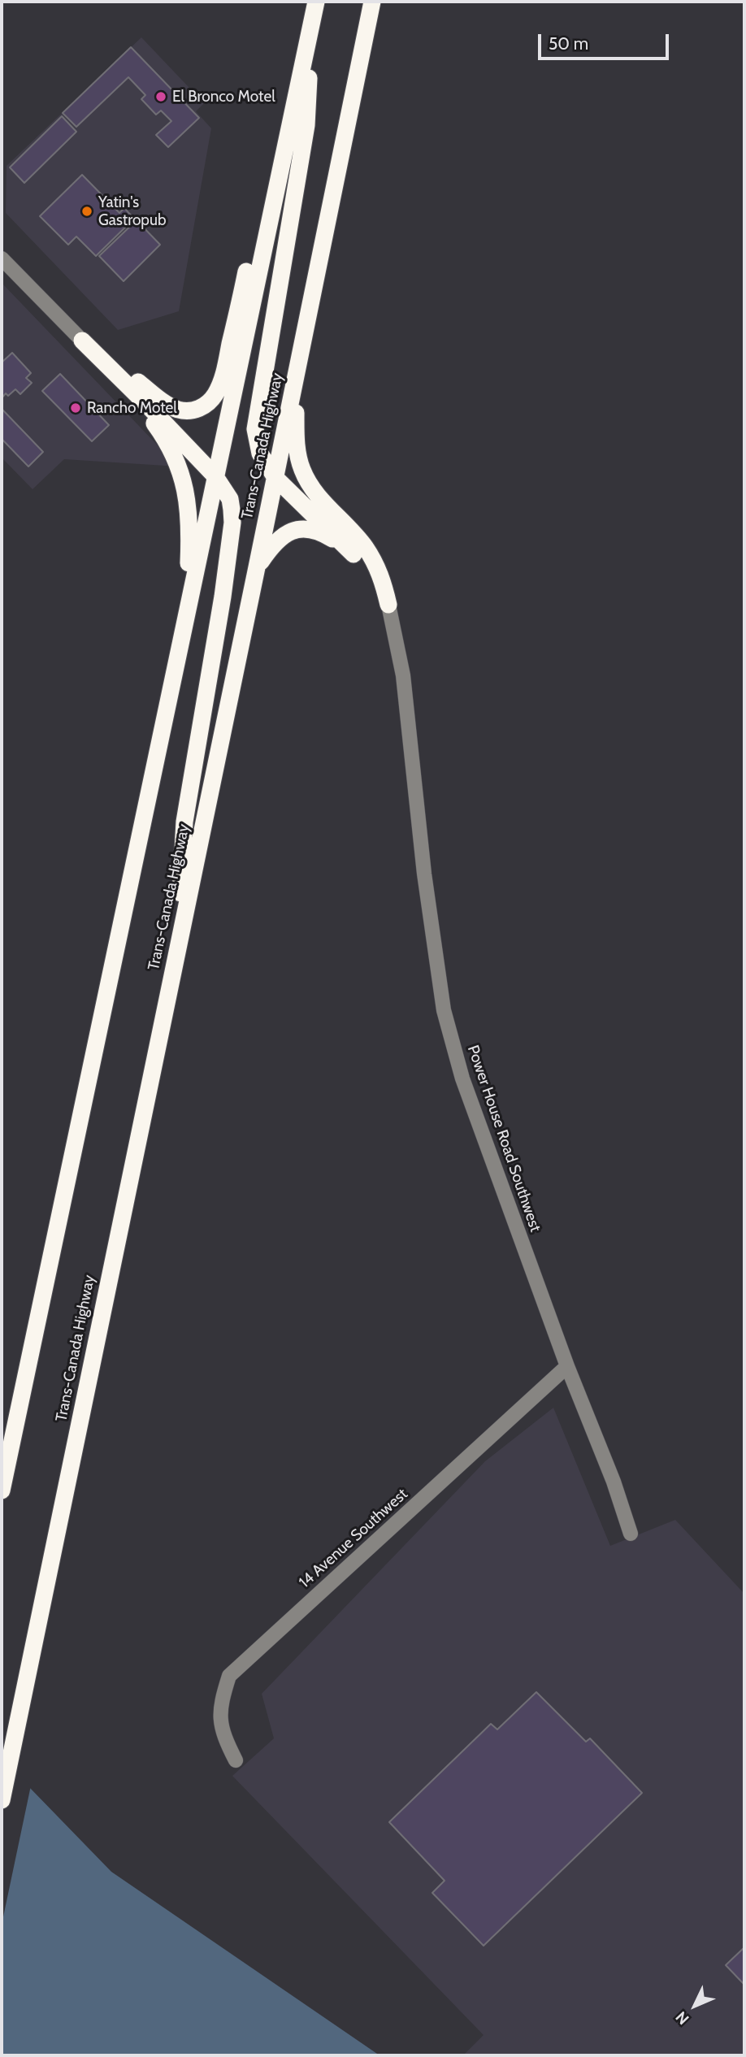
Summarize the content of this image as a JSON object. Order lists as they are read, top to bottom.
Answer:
{
  "streets": {
    "highway": ["Trans-Canada Highway"],
    "street": ["Power House Road Southwest", "14 Avenue Southwest"]
  },
  "crossings": [
    ["Power House Road Southwest", "14 Avenue Southwest"]
  ],
  "places": ["El Bronco Motel", "Yatin's Gastropub", "Rancho Motel"],
  "scale_bar": "50 m",
  "north": "bottom left"
}
